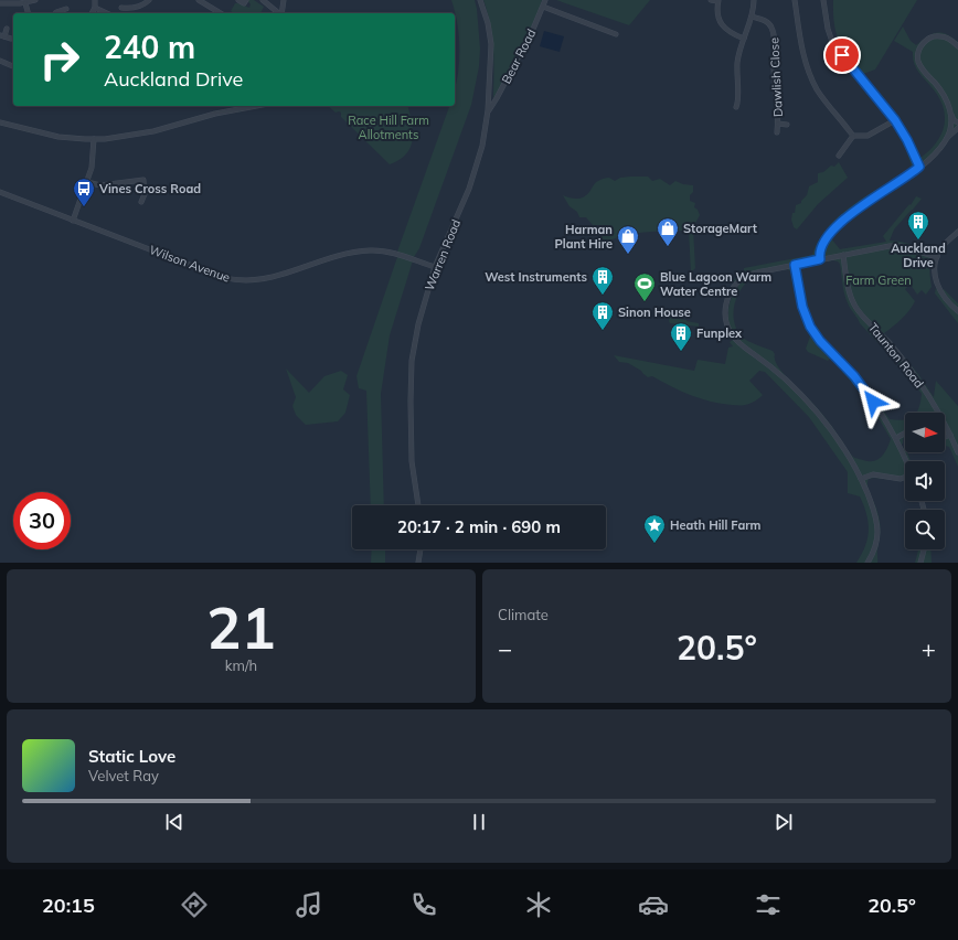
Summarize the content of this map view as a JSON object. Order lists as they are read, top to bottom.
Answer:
{
  "streets": {
    "street": [
      "Bear Road",
      "Dawlish Close",
      "Warren Road",
      "Wilson Avenue",
      "Taunton Road"
    ]
  },
  "crossings": [
    ["Bear Road", "Warren Road"],
    ["Warren Road", "Wilson Avenue"]
  ],
  "parks": ["Race Hill Farm Allotments", "Farm Green"],
  "places": {
    "bus stop": ["Vines Cross Road"],
    "building": [
      "Auckland Drive",
      "West Instruments",
      "Sinon House",
      "Funplex"
    ],
    "shop": ["StorageMart", "Harman Plant Hire"],
    "sports": ["Blue Lagoon Warm Water Centre"],
    "place": ["Heath Hill Farm"]
  },
  "north": "right",
  "page": {
    "turn": ["240 m", "Auckland Drive"],
    "limit": "30",
    "trip": "20:17 · 2 min · 690 m",
    "tile": [
      ["21", "km/h"],
      "Climate"
    ],
    "heat": ["−", "20.5°", "+"],
    "song": ["Static Love", "Velvet Ray"],
    "tabs": ["20:15", "20.5°"]
  }
}
